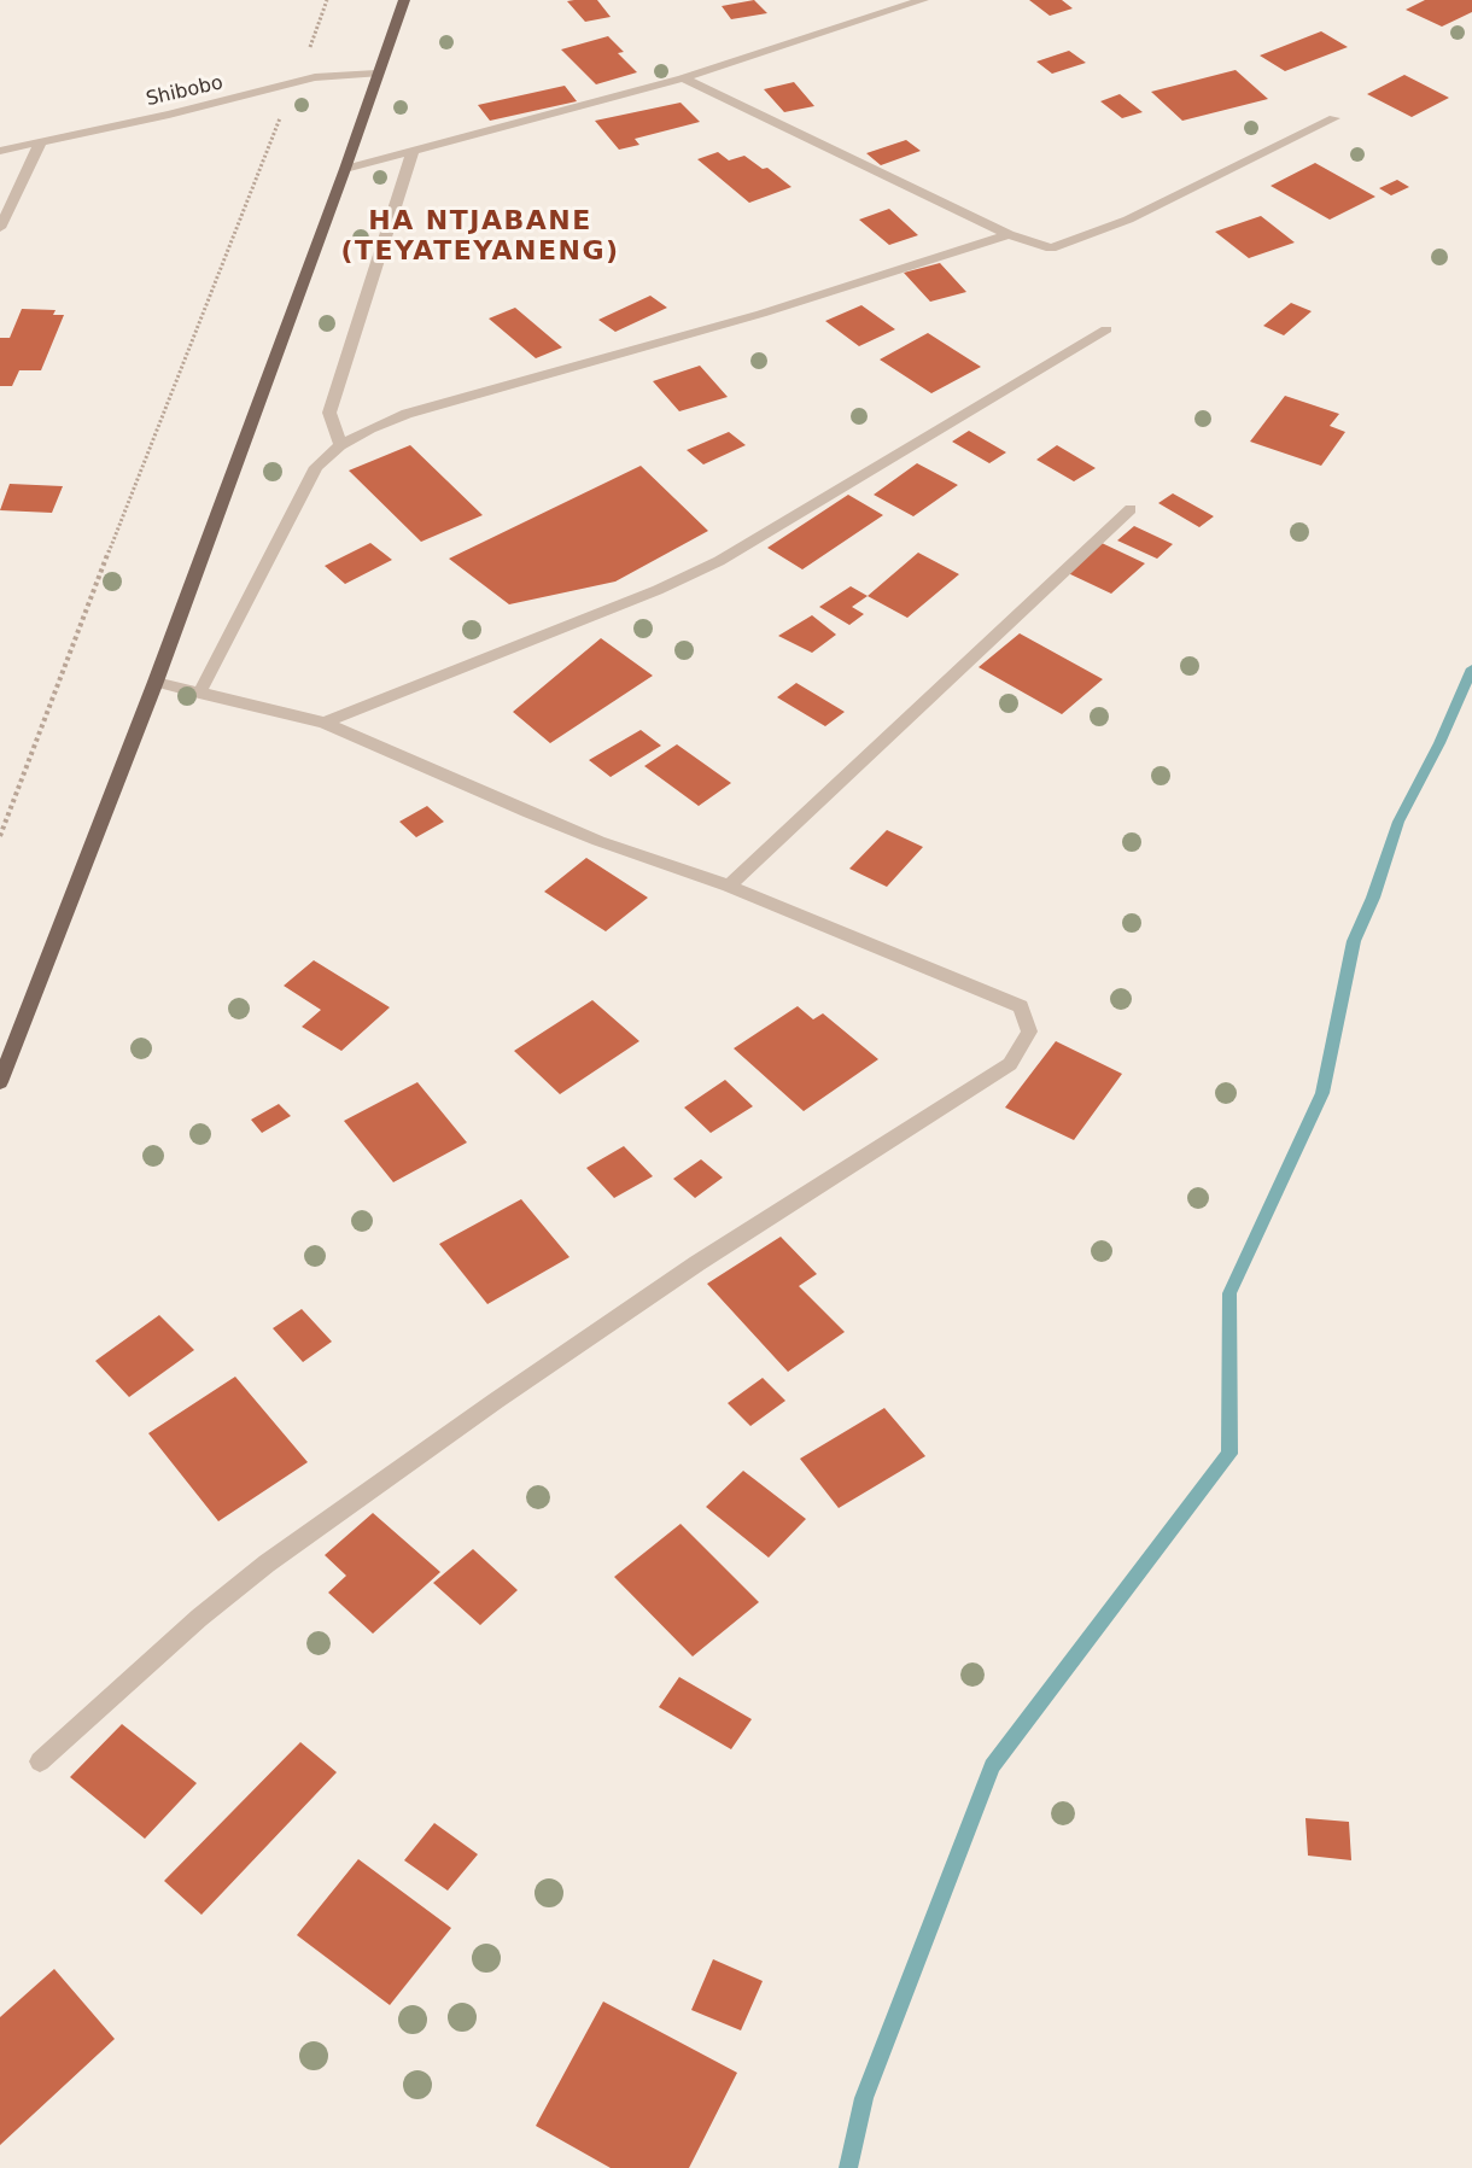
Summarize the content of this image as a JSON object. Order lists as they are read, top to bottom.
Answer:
{
  "streets": {
    "street": ["Shibobo"]
  },
  "districts": ["HA NTJABANE (TEYATEYANENG)"]
}
